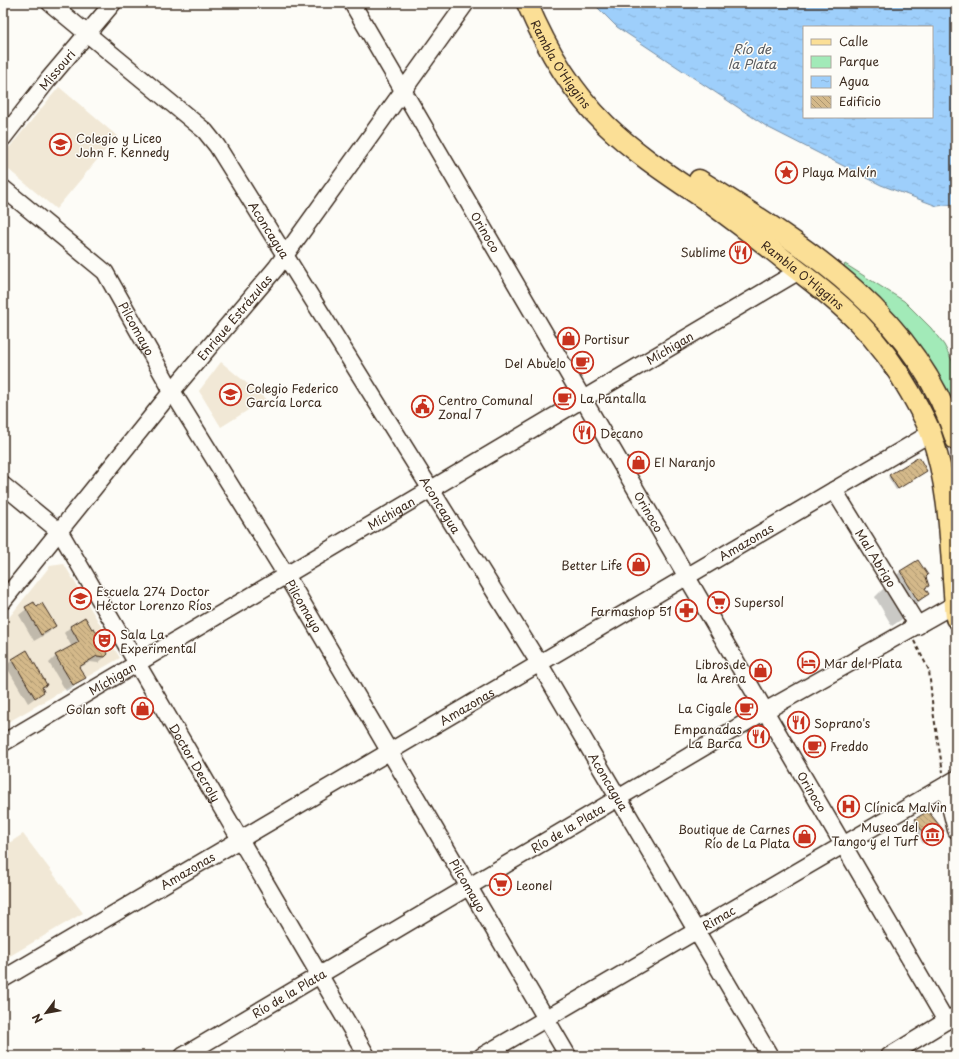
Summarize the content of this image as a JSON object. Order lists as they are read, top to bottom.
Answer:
{
  "streets": {
    "main road": ["Rambla O'Higgins"],
    "street": [
      "Missouri",
      "Aconcagua",
      "Orinoco",
      "Enrique Estrázulas",
      "Pilcomayo",
      "Míchigan",
      "Amazonas",
      "Mal Abrigo",
      "Doctor Decroly",
      "Río de la Plata",
      "Rimac"
    ]
  },
  "crossings": [
    ["Rambla O'Higgins", "Míchigan"],
    ["Rambla O'Higgins", "Amazonas"],
    ["Rambla O'Higgins", "Río de la Plata"],
    ["Missouri", "Aconcagua"],
    ["Aconcagua", "Enrique Estrázulas"],
    ["Aconcagua", "Míchigan"],
    ["Aconcagua", "Amazonas"],
    ["Aconcagua", "Río de la Plata"],
    ["Aconcagua", "Rimac"],
    ["Orinoco", "Enrique Estrázulas"],
    ["Orinoco", "Míchigan"],
    ["Orinoco", "Amazonas"],
    ["Orinoco", "Río de la Plata"],
    ["Orinoco", "Rimac"],
    ["Enrique Estrázulas", "Pilcomayo"],
    ["Enrique Estrázulas", "Doctor Decroly"],
    ["Pilcomayo", "Míchigan"],
    ["Pilcomayo", "Amazonas"],
    ["Pilcomayo", "Río de la Plata"],
    ["Pilcomayo", "Rimac"],
    ["Míchigan", "Doctor Decroly"],
    ["Amazonas", "Mal Abrigo"],
    ["Amazonas", "Doctor Decroly"],
    ["Mal Abrigo", "Río de la Plata"],
    ["Doctor Decroly", "Río de la Plata"]
  ],
  "water": ["Río de la Plata"],
  "places": {
    "school or university": ["Colegio y Liceo John F. Kennedy", "Colegio Federico García Lorca", "Escuela 274 Doctor Héctor Lorenzo Ríos"],
    "place": ["Playa Malvín"],
    "restaurant": [
      "Sublime",
      "Decano",
      "Soprano's",
      "Empanadas La Barca"
    ],
    "shop": [
      "Portisur",
      "El Naranjo",
      "Better Life",
      "Libros de la Arena",
      "Golan soft",
      "Boutique de Carnes Río de La Plata"
    ],
    "cafe": [
      "Del Abuelo",
      "La Pantalla",
      "La Cigale",
      "Freddo"
    ],
    "public building": ["Centro Comunal Zonal 7"],
    "supermarket": ["Supersol", "Leonel"],
    "pharmacy": ["Farmashop 51"],
    "theatre": ["Sala La Experimental"],
    "hotel": ["Mar del Plata"],
    "hospital": ["Clínica Malvin"],
    "museum": ["Museo del Tango y el Turf"]
  },
  "legend": [
    "Calle",
    "Parque",
    "Agua",
    "Edificio"
  ],
  "north": "bottom left"
}
